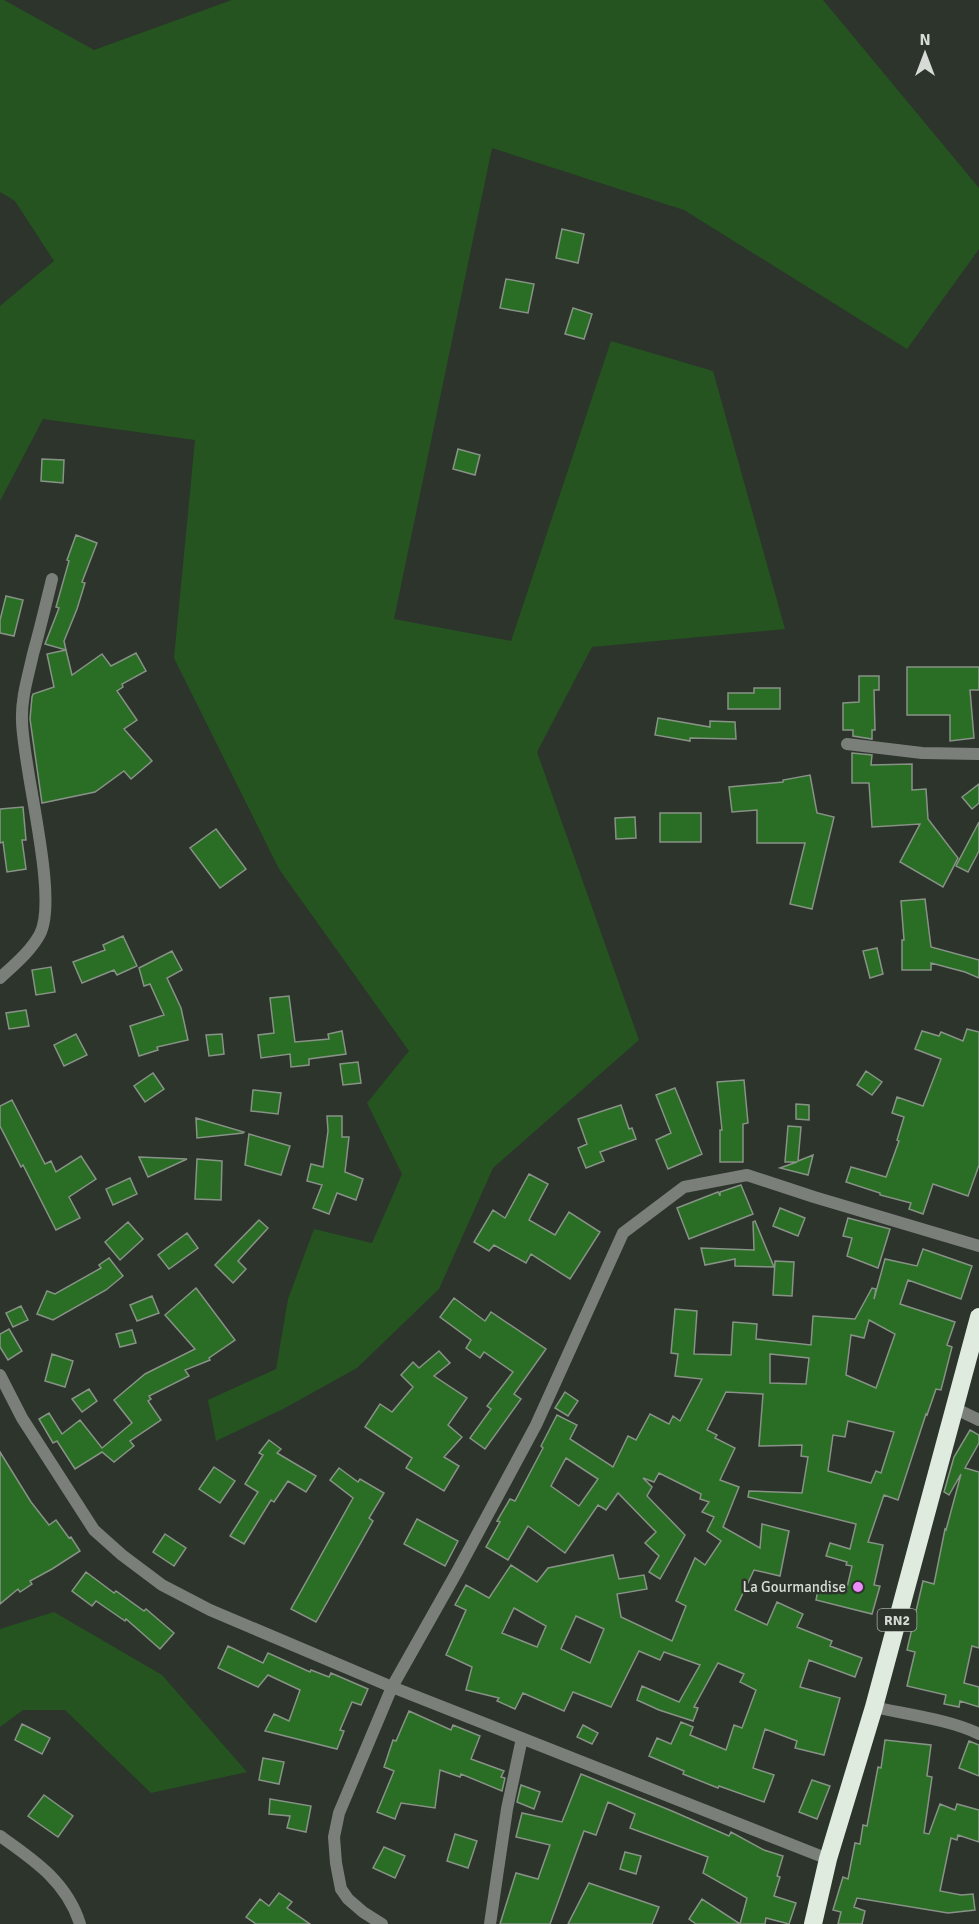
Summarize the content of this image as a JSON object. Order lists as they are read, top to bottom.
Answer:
{
  "streets": {
    "highway": ["RN2"]
  },
  "places": ["La Gourmandise"],
  "north": "top"
}
